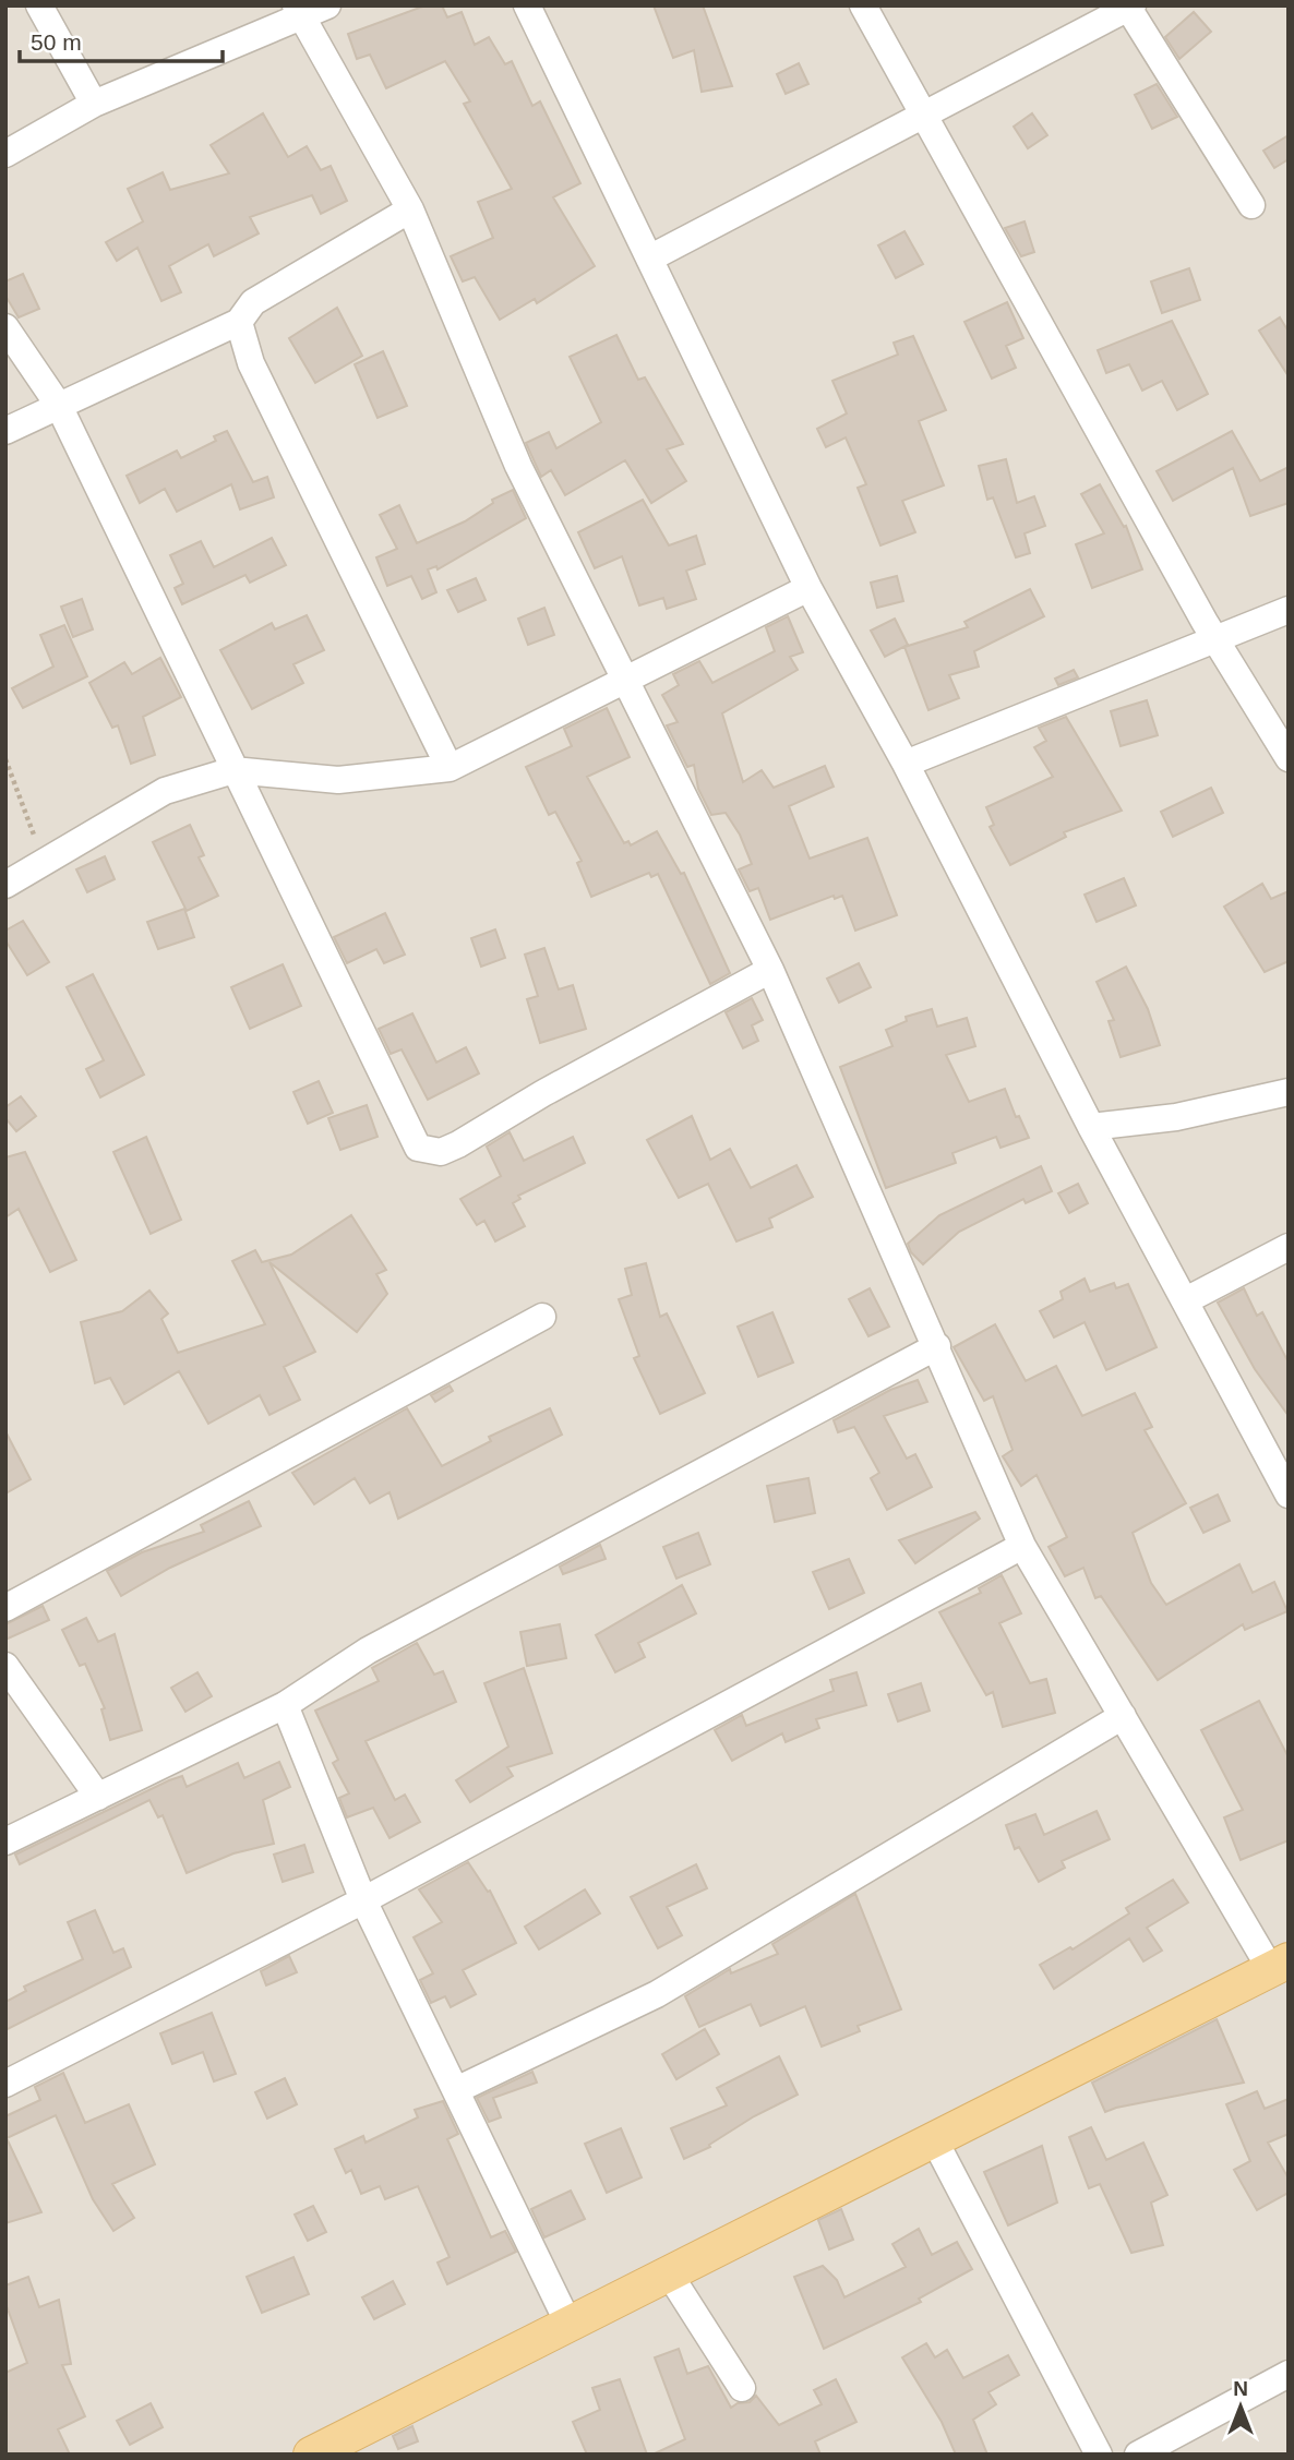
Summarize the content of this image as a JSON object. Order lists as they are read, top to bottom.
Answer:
{
  "scale_bar": "50 m",
  "north": "top"
}
